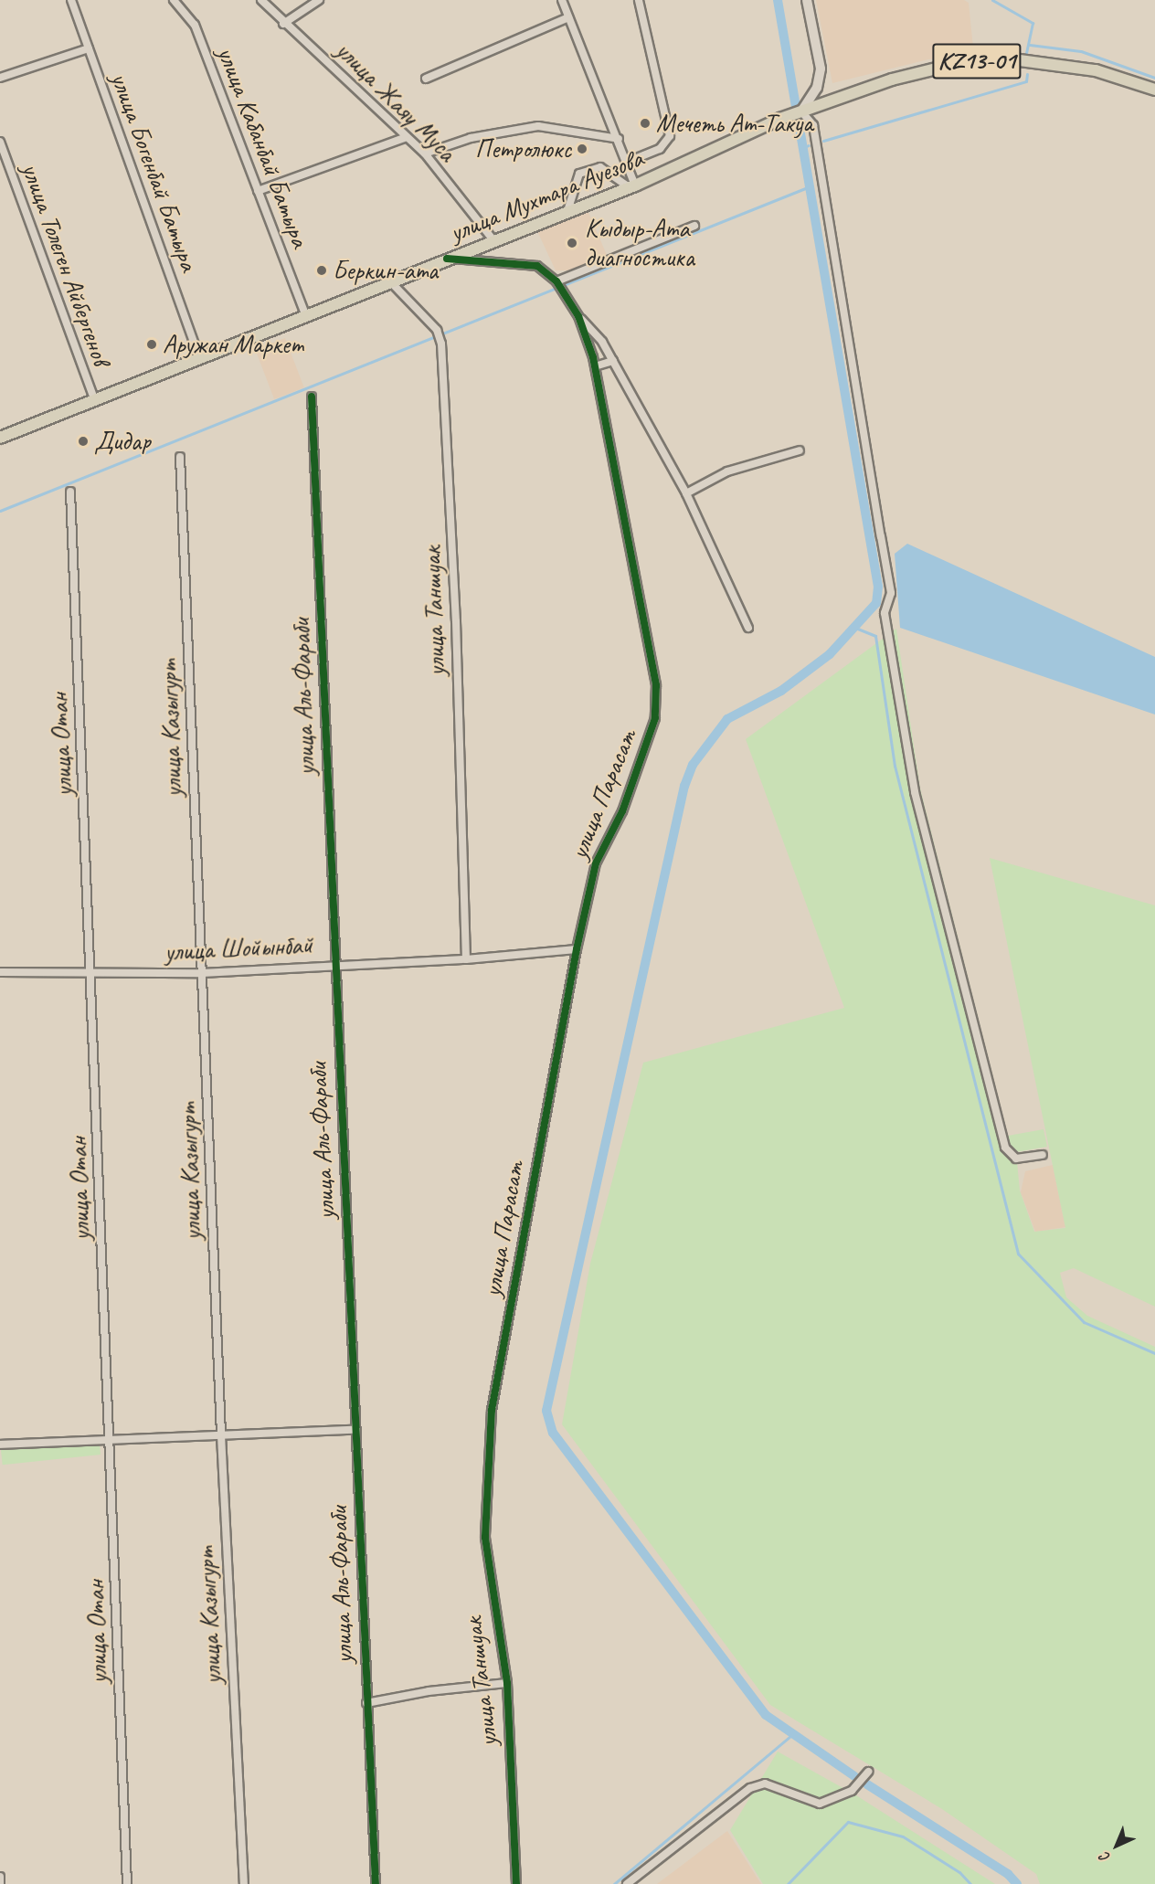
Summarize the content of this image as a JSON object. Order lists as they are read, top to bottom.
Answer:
{
  "streets": {
    "main road": ["KZ13-01", "улица Мухтара Ауезова"],
    "street": [
      "улица Жаяу Муса",
      "улица Кабанбай Батыра",
      "улица Богенбай Батыра",
      "улица Толеген Айбергенов",
      "улица Таншуак",
      "улица Аль-Фараби",
      "улица Казыгурт",
      "улица Отан",
      "улица Парасат",
      "улица Шойынбай"
    ]
  },
  "crossings": [
    ["KZ13-01", "улица Мухтара Ауезова"],
    ["улица Жаяу Муса", "улица Мухтара Ауезова"],
    ["улица Кабанбай Батыра", "улица Мухтара Ауезова"],
    ["улица Богенбай Батыра", "улица Мухтара Ауезова"],
    ["улица Мухтара Ауезова", "улица Толеген Айбергенов"],
    ["улица Мухтара Ауезова", "улица Таншуак"],
    ["улица Мухтара Ауезова", "улица Парасат"],
    ["улица Таншуак", "улица Парасат"],
    ["улица Таншуак", "улица Шойынбай"],
    ["улица Аль-Фараби", "улица Шойынбай"],
    ["улица Казыгурт", "улица Шойынбай"],
    ["улица Отан", "улица Шойынбай"],
    ["улица Парасат", "улица Шойынбай"]
  ],
  "places": [
    "Мечеть Ат-Такуа",
    "Петролюкс",
    "Кыдыр-Ата диагностика",
    "Беркин-ата",
    "Аружан Маркет",
    "Дидар"
  ],
  "north": "bottom left"
}
